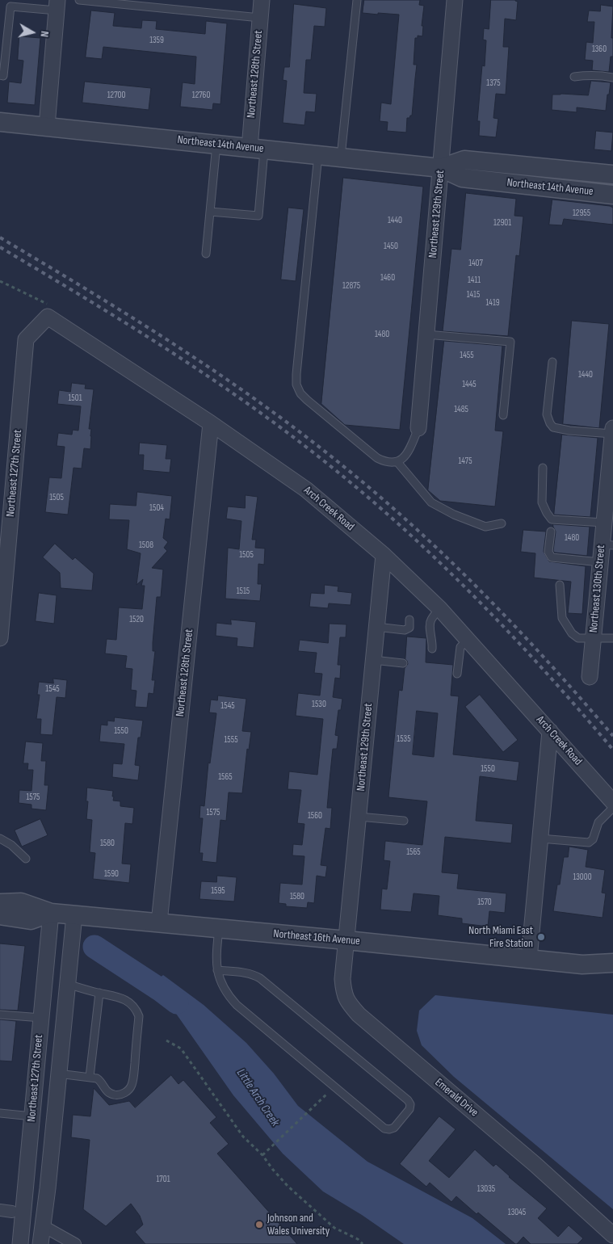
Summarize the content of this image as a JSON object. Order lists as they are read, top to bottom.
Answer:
{
  "streets": {
    "street": [
      "Northeast 128th Street",
      "Northeast 14th Avenue",
      "Northeast 129th Street",
      "Northeast 127th Street",
      "Arch Creek Road",
      "Northeast 130th Street",
      "Northeast 16th Avenue",
      "Emerald Drive"
    ]
  },
  "crossings": [
    ["Northeast 128th Street", "Northeast 14th Avenue"],
    ["Northeast 128th Street", "Arch Creek Road"],
    ["Northeast 128th Street", "Northeast 16th Avenue"],
    ["Northeast 14th Avenue", "Northeast 129th Street"],
    ["Northeast 129th Street", "Arch Creek Road"],
    ["Northeast 129th Street", "Northeast 16th Avenue"],
    ["Northeast 129th Street", "Emerald Drive"],
    ["Northeast 127th Street", "Arch Creek Road"],
    ["Northeast 127th Street", "Northeast 16th Avenue"],
    ["Northeast 16th Avenue", "Emerald Drive"]
  ],
  "water": ["Little Arch Creek"],
  "places": ["North Miami East Fire Station", "Johnson and Wales University"],
  "house_numbers": [
    "1359",
    "1360",
    "1375",
    "12700",
    "12760",
    "12955",
    "1440",
    "12901",
    "1450",
    "1407",
    "1460",
    "1411",
    "12875",
    "1415",
    "1419",
    "1480",
    "1455",
    "1440",
    "1445",
    "1501",
    "1485",
    "1475",
    "1505",
    "1504",
    "1480",
    "1508",
    "1505",
    "1515",
    "1520",
    "1545",
    "1530",
    "1545",
    "1550",
    "1535",
    "1555",
    "1550",
    "1565",
    "1575",
    "1575",
    "1560",
    "1580",
    "1565",
    "1590",
    "13000",
    "1595",
    "1580",
    "1570",
    "1701",
    "13035",
    "13045"
  ],
  "north": "right"
}
